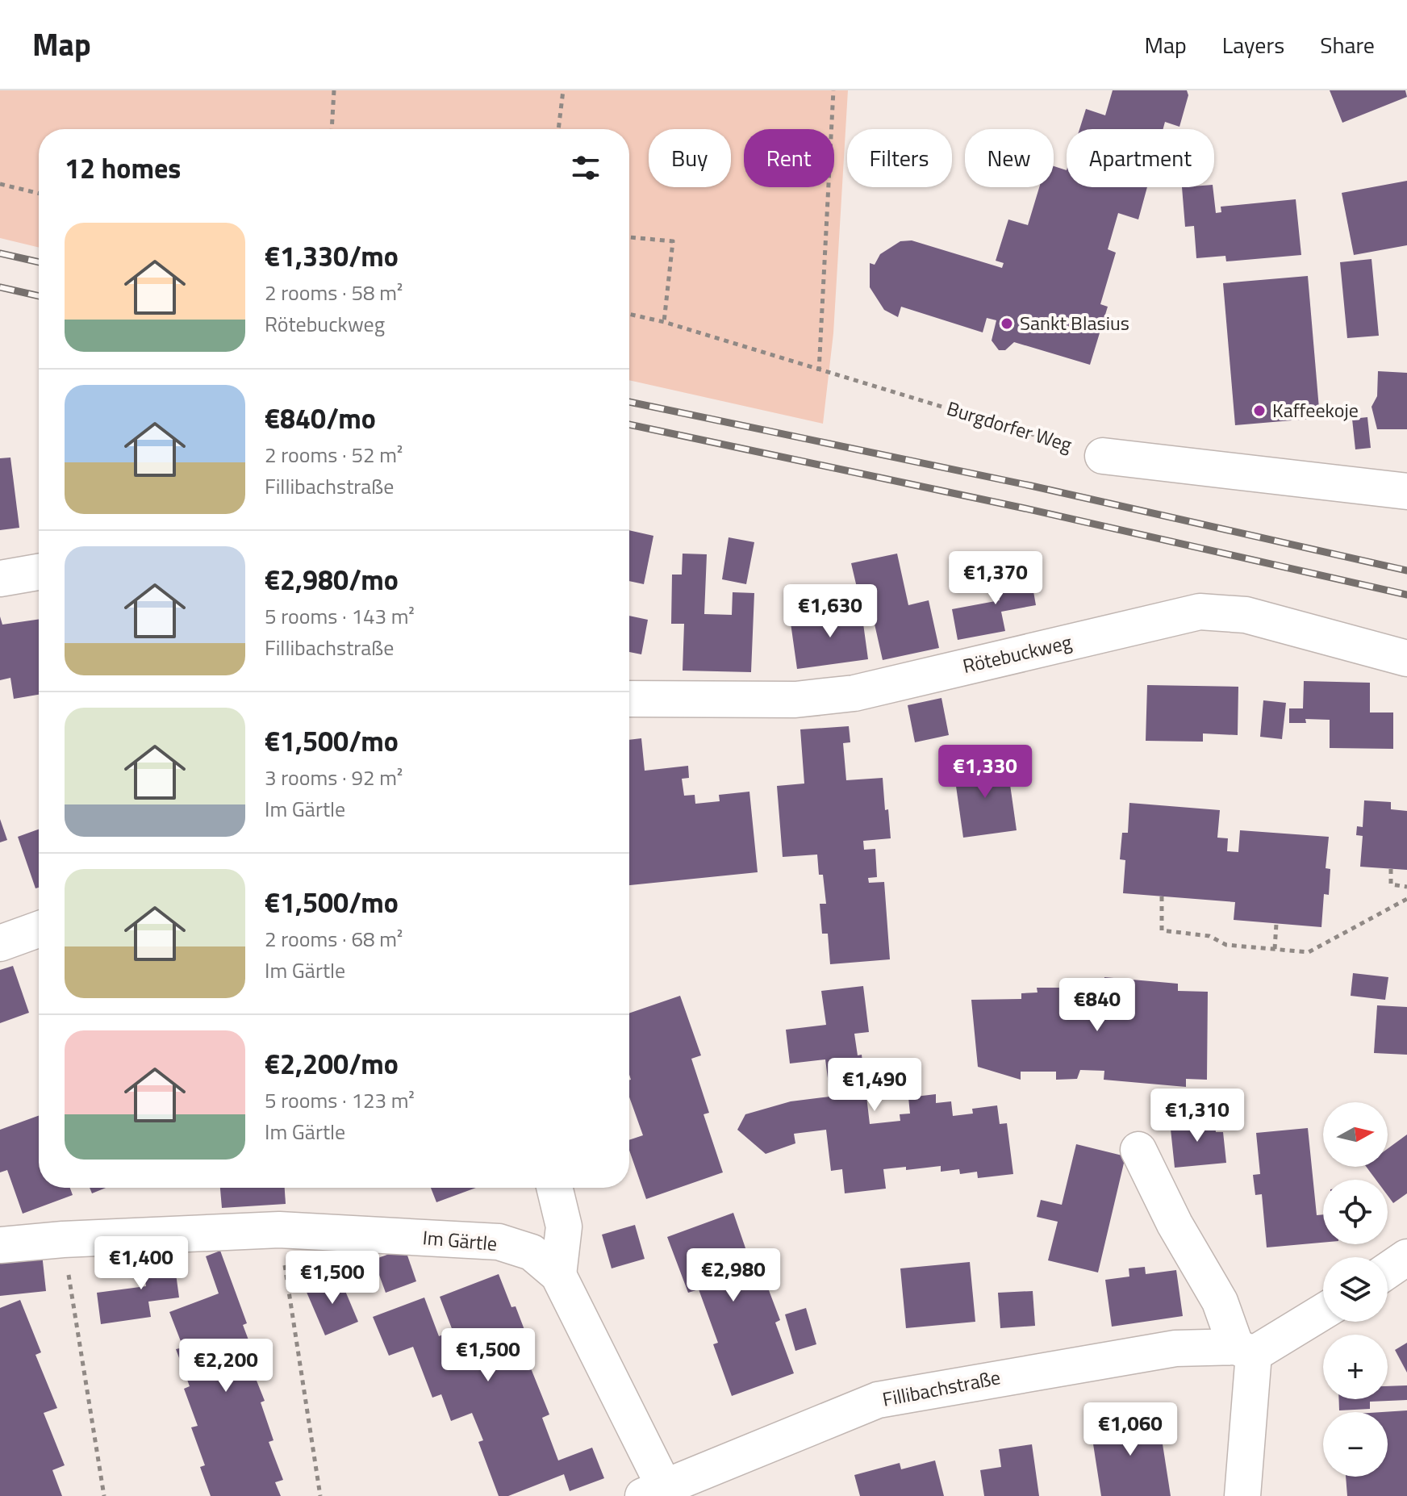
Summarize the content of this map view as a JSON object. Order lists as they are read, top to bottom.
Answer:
{
  "streets": {
    "street": ["Rötebuckweg", "Im Gärtle", "Fillibachstraße"],
    "path": ["Burgdorfer Weg"]
  },
  "crossings": [
    ["Im Gärtle", "Fillibachstraße"]
  ],
  "places": ["Sankt Blasius", "Kaffeekoje"],
  "north": "right",
  "page": {
    "header": "Map",
    "nav": ["Map", "Layers", "Share"],
    "chip": [
      "Buy",
      "Rent",
      "Filters",
      "New",
      "Apartment"
    ],
    "heading": "12 homes",
    "list": [
      {
        "name": "€1,330/mo",
        "note": "2 rooms · 58 m² · Rötebuckweg"
      },
      {
        "name": "€840/mo",
        "note": "2 rooms · 52 m² · Fillibachstraße"
      },
      {
        "name": "€2,980/mo",
        "note": "5 rooms · 143 m² · Fillibachstraße"
      },
      {
        "name": "€1,500/mo",
        "note": "3 rooms · 92 m² · Im Gärtle"
      },
      {
        "name": "€1,500/mo",
        "note": "2 rooms · 68 m² · Im Gärtle"
      },
      {
        "name": "€2,200/mo",
        "note": "5 rooms · 123 m² · Im Gärtle"
      }
    ],
    "price": [
      "€1,370",
      "€1,630",
      "€1,330",
      "€840",
      "€1,490",
      "€1,310",
      "€1,400",
      "€2,980",
      "€1,500",
      "€1,500",
      "€2,200",
      "€1,060"
    ],
    "map_buttons": ["+", "−"]
  }
}
